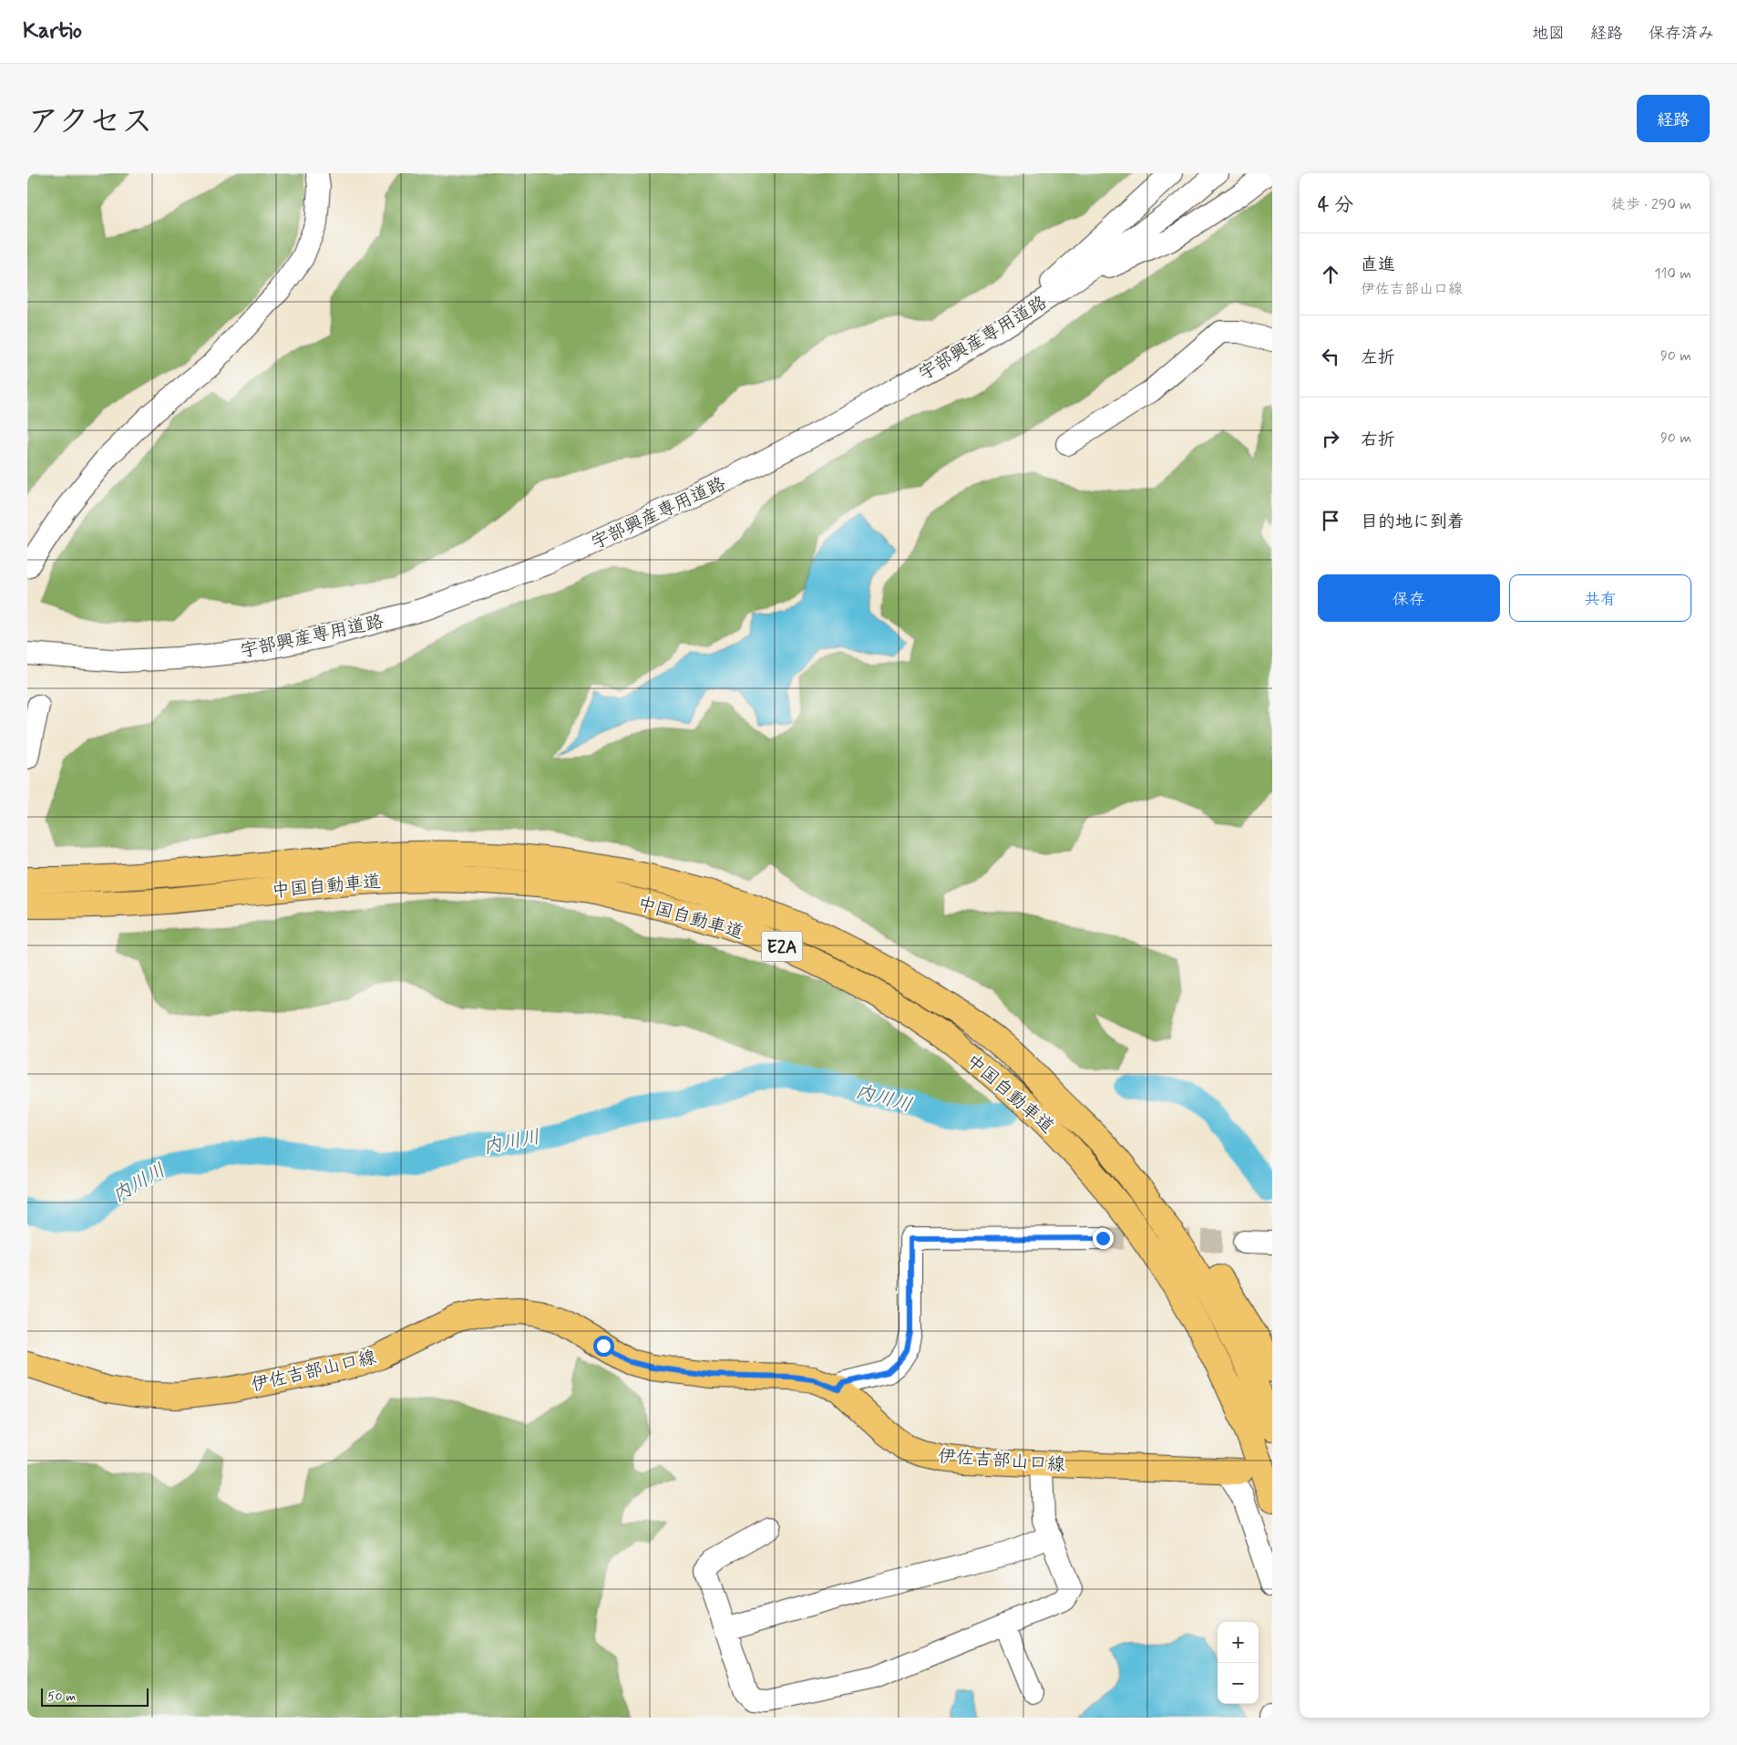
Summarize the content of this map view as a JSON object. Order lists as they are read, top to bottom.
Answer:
{
  "streets": {
    "main road": ["中国自動車道", "E2A", "伊佐吉部山口線"],
    "street": ["宇部興産専用道路"]
  },
  "water": ["内川川"],
  "scale_bar": "50 m",
  "page": {
    "header": "Kartio",
    "nav": ["地図", "経路", "保存済み"],
    "title": "アクセス",
    "buttons": [
      "経路",
      ["保存", "共有"]
    ],
    "heading": ["4 分", "徒歩 · 290 m"],
    "list": [
      ["直進", "伊佐吉部山口線", "110 m"],
      ["左折", "90 m"],
      ["右折", "90 m"],
      "目的地に到着"
    ],
    "map_buttons": ["+", "−"],
    "scale": "50 m"
  }
}
